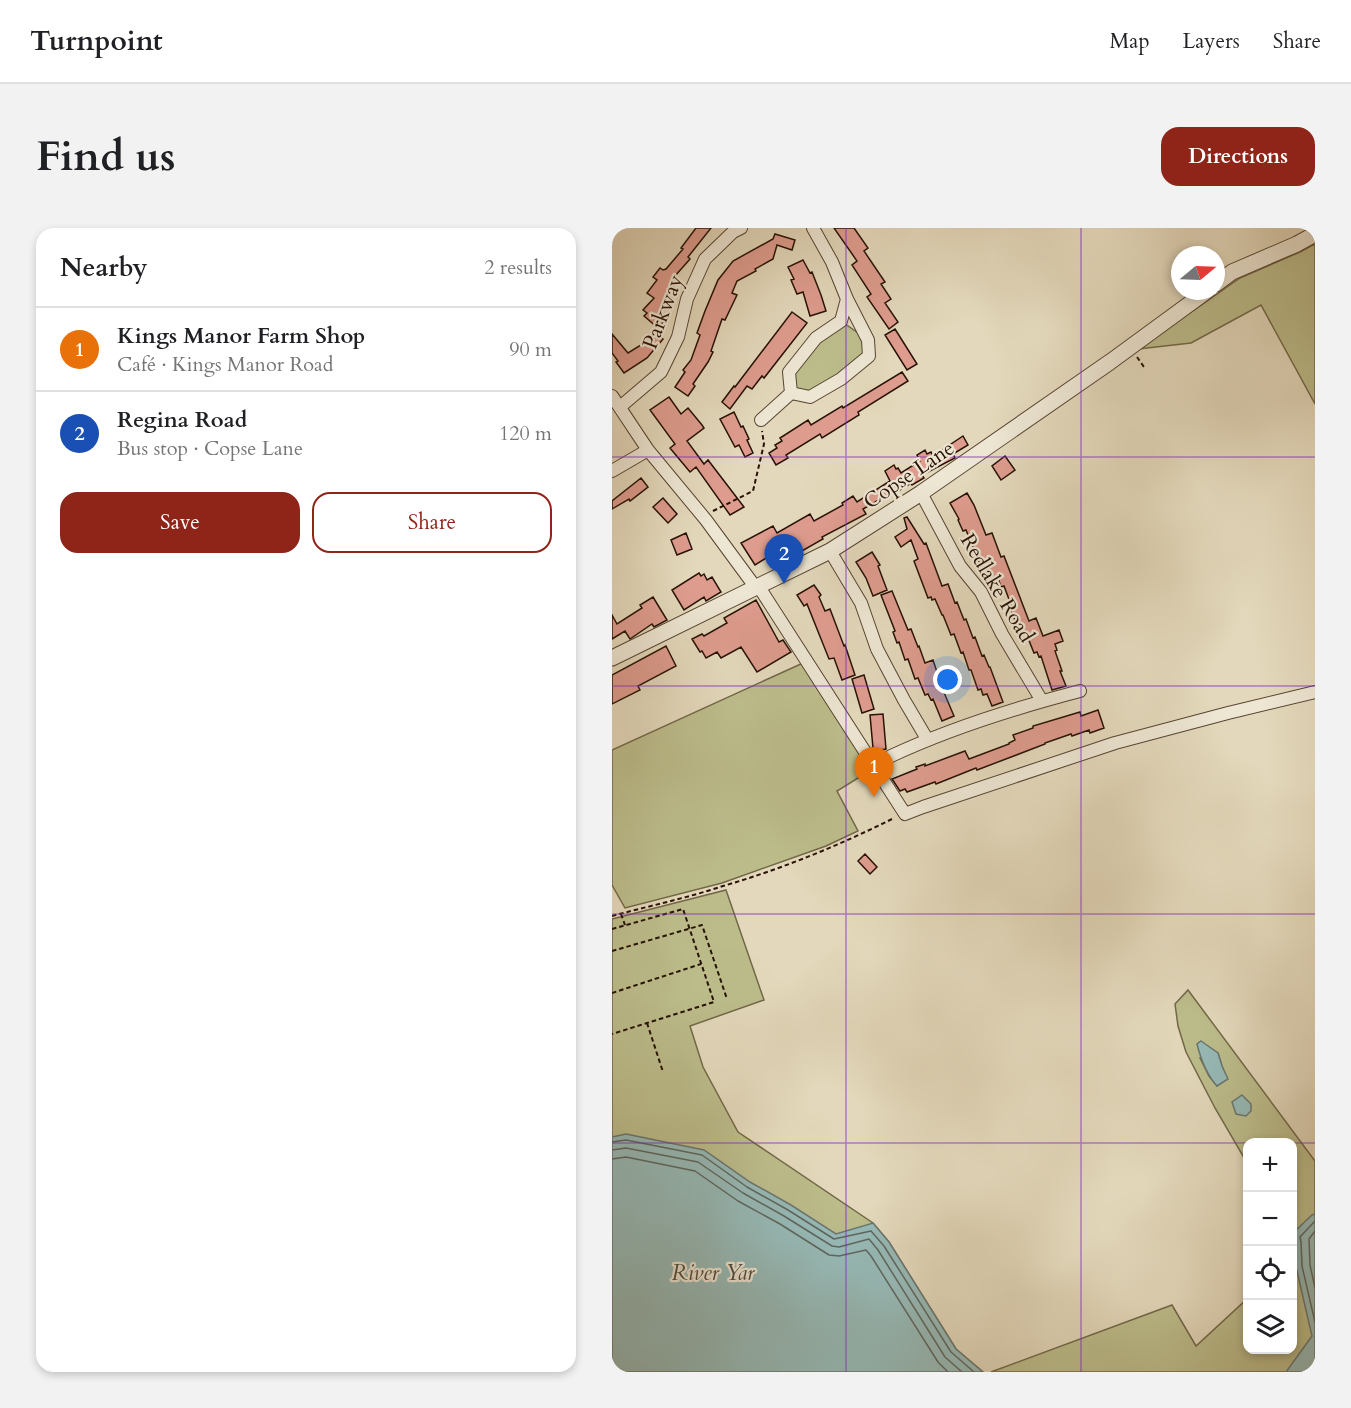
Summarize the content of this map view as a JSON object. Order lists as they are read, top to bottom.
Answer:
{
  "streets": {
    "street": ["Parkway", "Copse Lane", "Redlake Road"]
  },
  "crossings": [
    ["Copse Lane", "Redlake Road"]
  ],
  "water": ["River Yar"],
  "north": "right",
  "page": {
    "header": "Turnpoint",
    "nav": ["Map", "Layers", "Share"],
    "buttons": [
      "Directions",
      ["Save", "Share"]
    ],
    "title": "Find us",
    "heading": ["Nearby", "2 results"],
    "list": [
      {
        "mark": "1",
        "name": "Kings Manor Farm Shop",
        "note": "Café · Kings Manor Road",
        "value": "90 m"
      },
      {
        "mark": "2",
        "name": "Regina Road",
        "note": "Bus stop · Copse Lane",
        "value": "120 m"
      }
    ],
    "pins": ["2", "1"],
    "map_buttons": ["+", "−"]
  }
}
